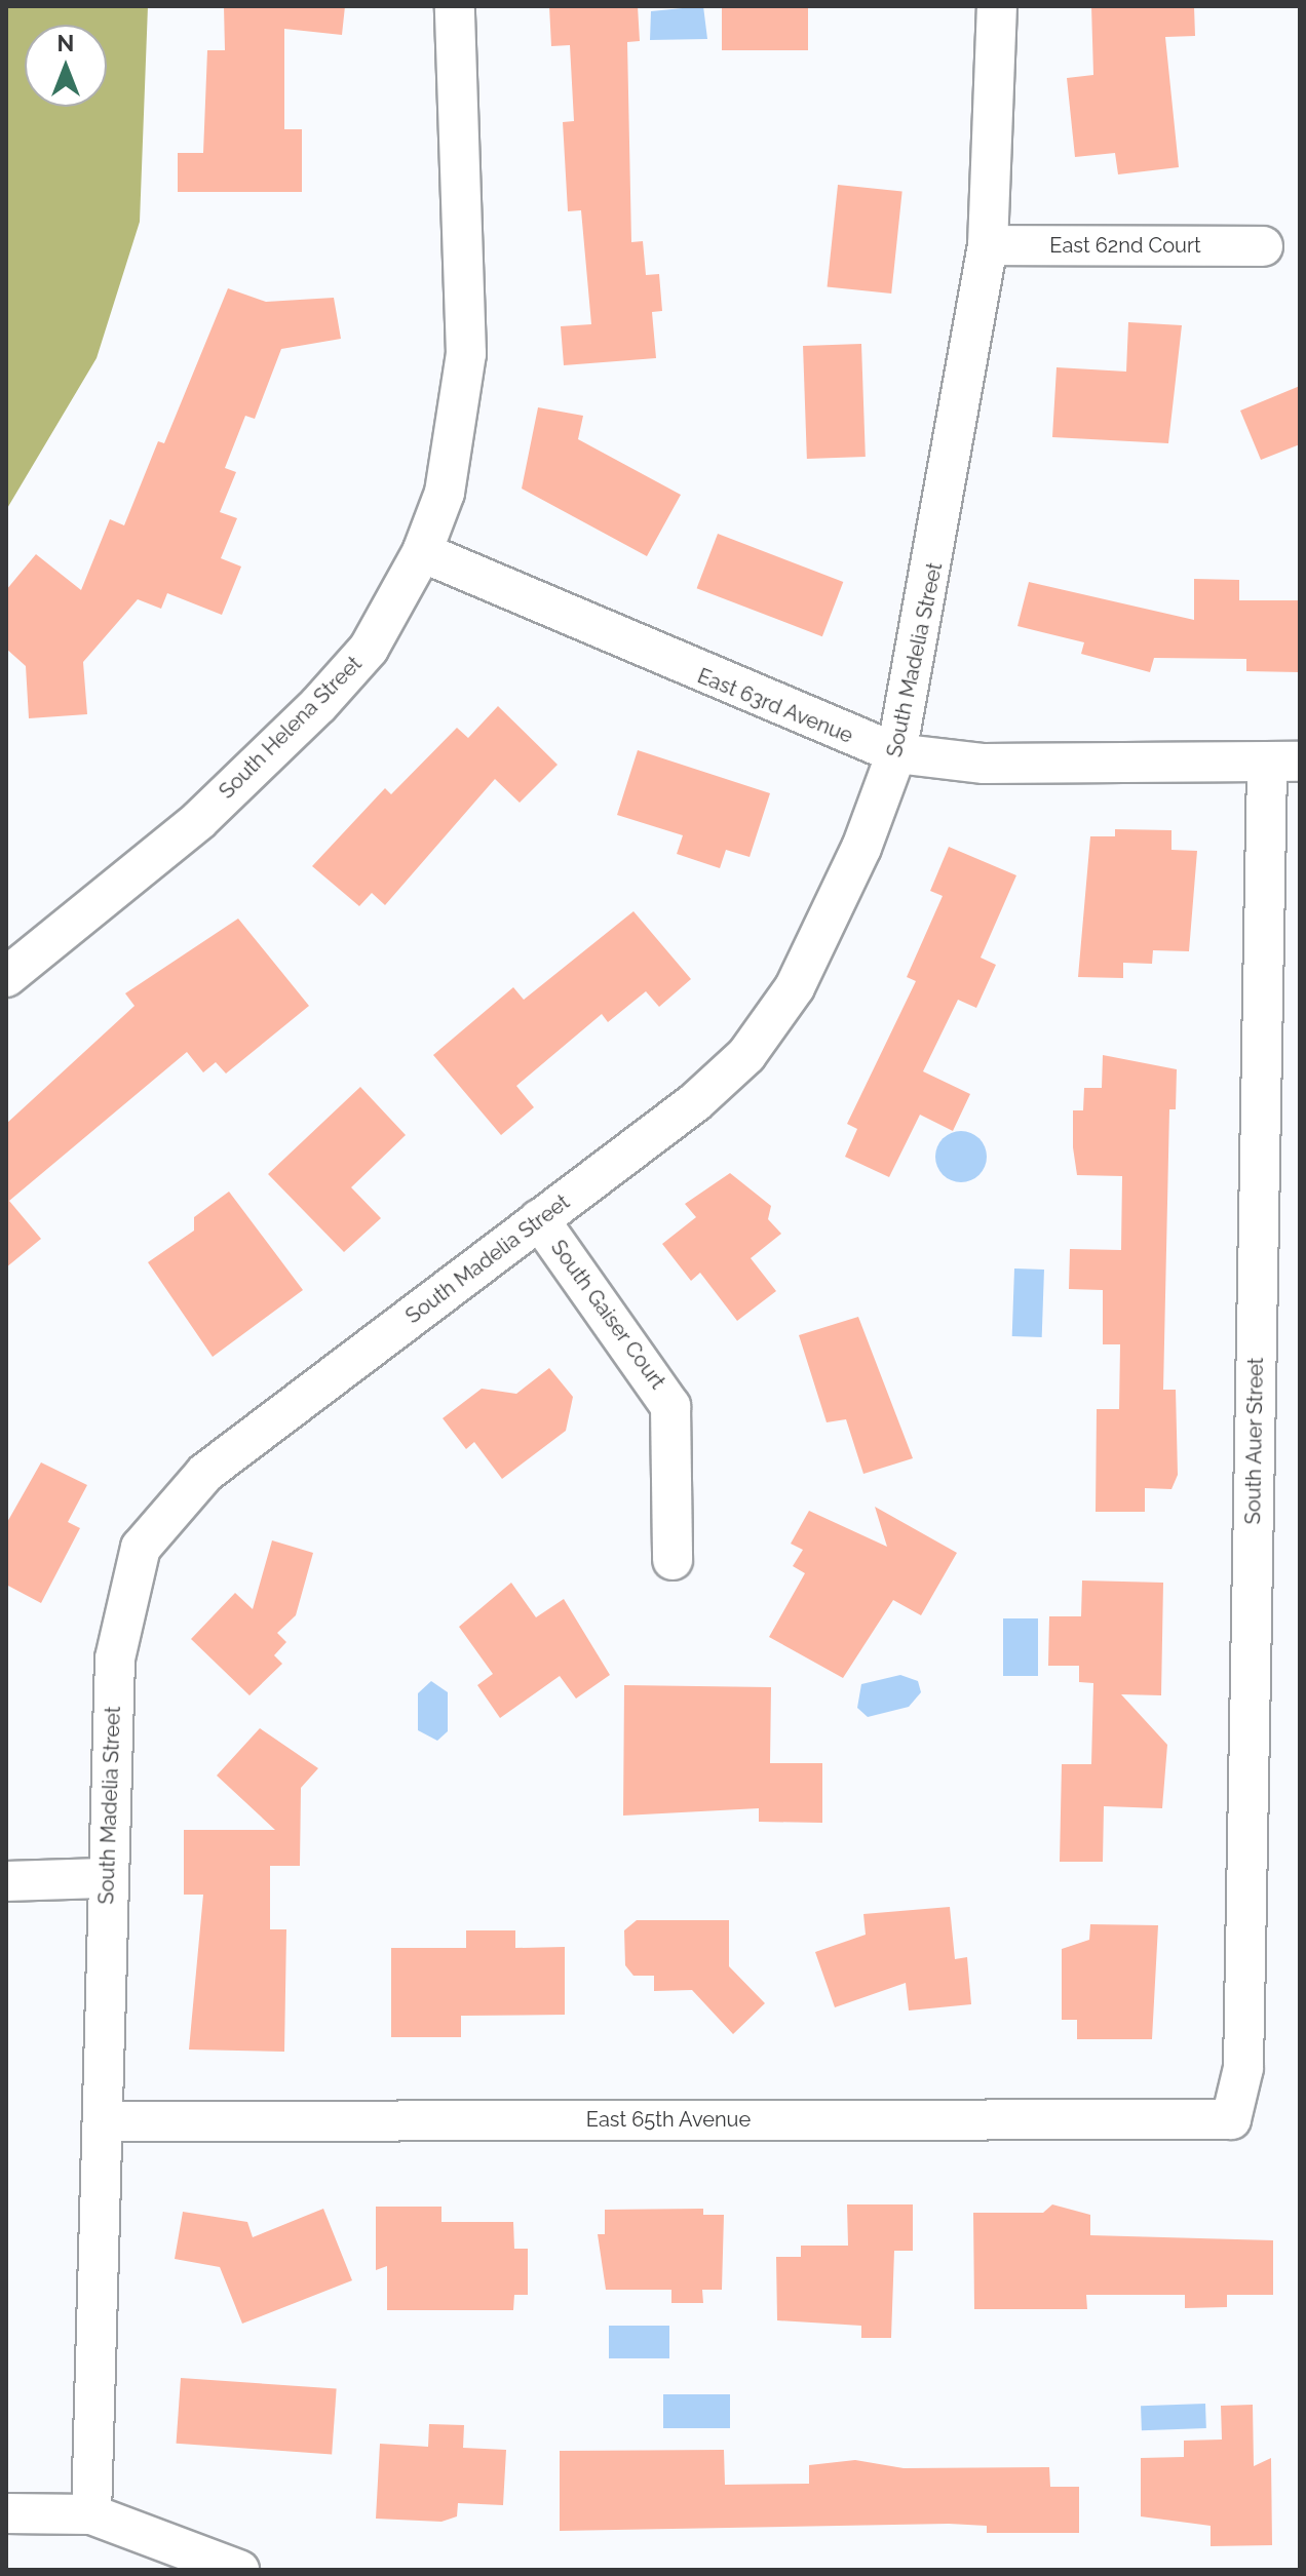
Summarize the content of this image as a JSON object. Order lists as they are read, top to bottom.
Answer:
{
  "streets": {
    "street": [
      "East 62nd Court",
      "South Madelia Street",
      "East 63rd Avenue",
      "South Helena Street",
      "South Gaiser Court",
      "South Auer Street",
      "East 65th Avenue"
    ]
  },
  "crossings": [
    ["East 62nd Court", "South Madelia Street"],
    ["South Madelia Street", "East 63rd Avenue"],
    ["South Madelia Street", "South Gaiser Court"],
    ["South Madelia Street", "East 65th Avenue"],
    ["East 63rd Avenue", "South Helena Street"],
    ["East 63rd Avenue", "South Auer Street"],
    ["South Auer Street", "East 65th Avenue"]
  ],
  "north": "top"
}
